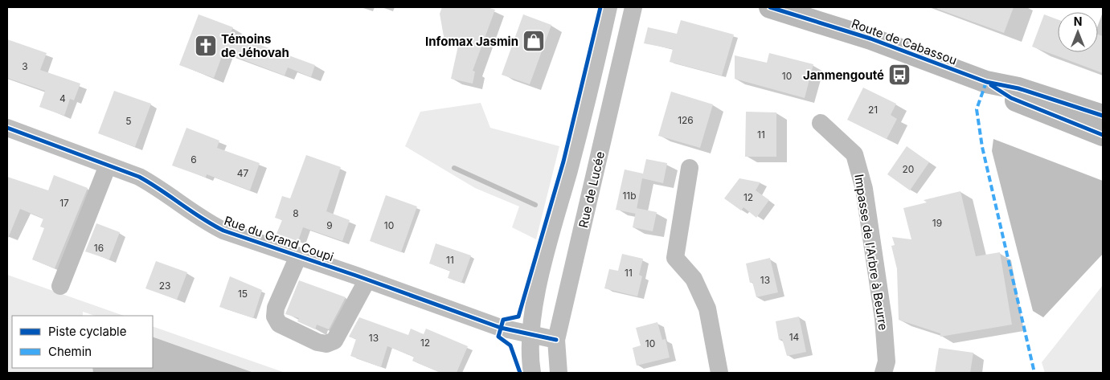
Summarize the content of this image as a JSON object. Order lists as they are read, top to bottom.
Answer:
{
  "streets": {
    "main road": ["Route de Cabassou"],
    "street": ["Rue de Lucée", "Rue du Grand Coupi", "Impasse de l'Arbre à Beurre"]
  },
  "crossings": [
    ["Rue de Lucée", "Rue du Grand Coupi"]
  ],
  "places": {
    "shop": ["Infomax Jasmin"],
    "church": ["Témoins de Jéhovah"],
    "bus stop": ["Janmengouté"]
  },
  "house_numbers": [
    "3",
    "10",
    "4",
    "21",
    "126",
    "5",
    "11",
    "6",
    "20",
    "47",
    "11b",
    "12",
    "17",
    "8",
    "19",
    "9",
    "10",
    "16",
    "11",
    "11",
    "13",
    "23",
    "15",
    "14",
    "13",
    "12",
    "10"
  ],
  "legend": ["Piste cyclable", "Chemin"],
  "north": "top"
}
